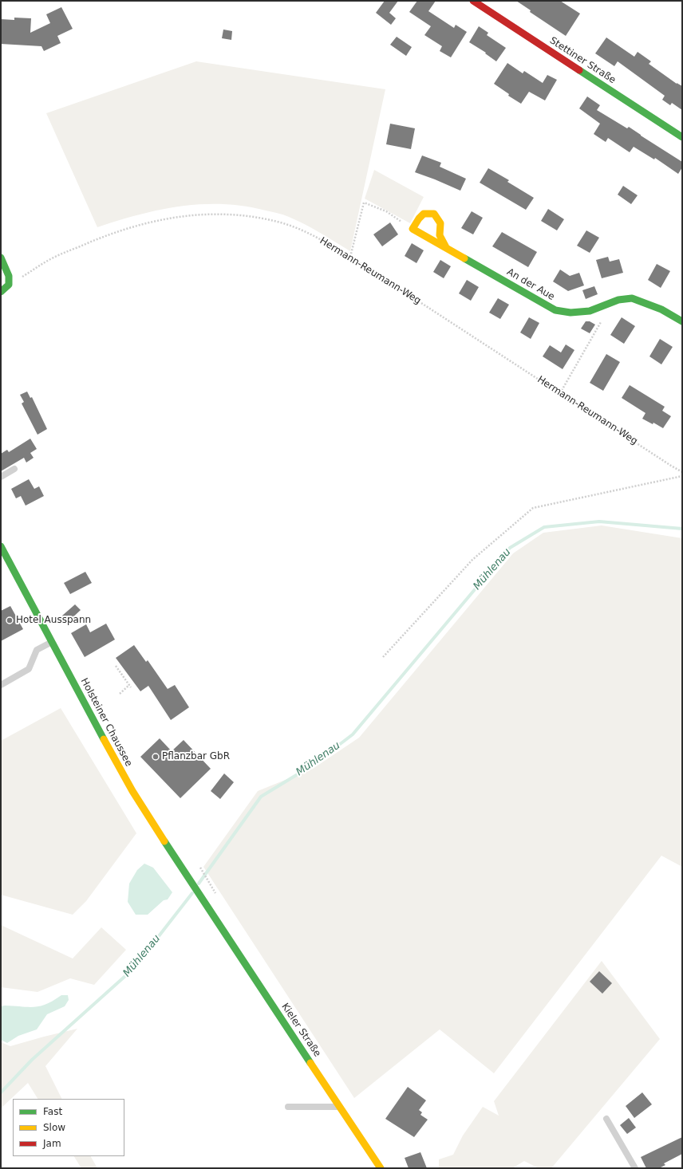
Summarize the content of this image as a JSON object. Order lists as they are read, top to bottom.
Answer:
{
  "streets": {
    "main road": [
      "Stettiner Straße",
      "An der Aue",
      "Holsteiner Chaussee",
      "Kieler Straße"
    ],
    "path": ["Hermann-Reumann-Weg"]
  },
  "crossings": [
    ["Holsteiner Chaussee", "Kieler Straße"]
  ],
  "water": ["Mühlenau"],
  "places": ["Hotel Ausspann", "Pflanzbar GbR"],
  "legend": ["Fast", "Slow", "Jam"]
}
